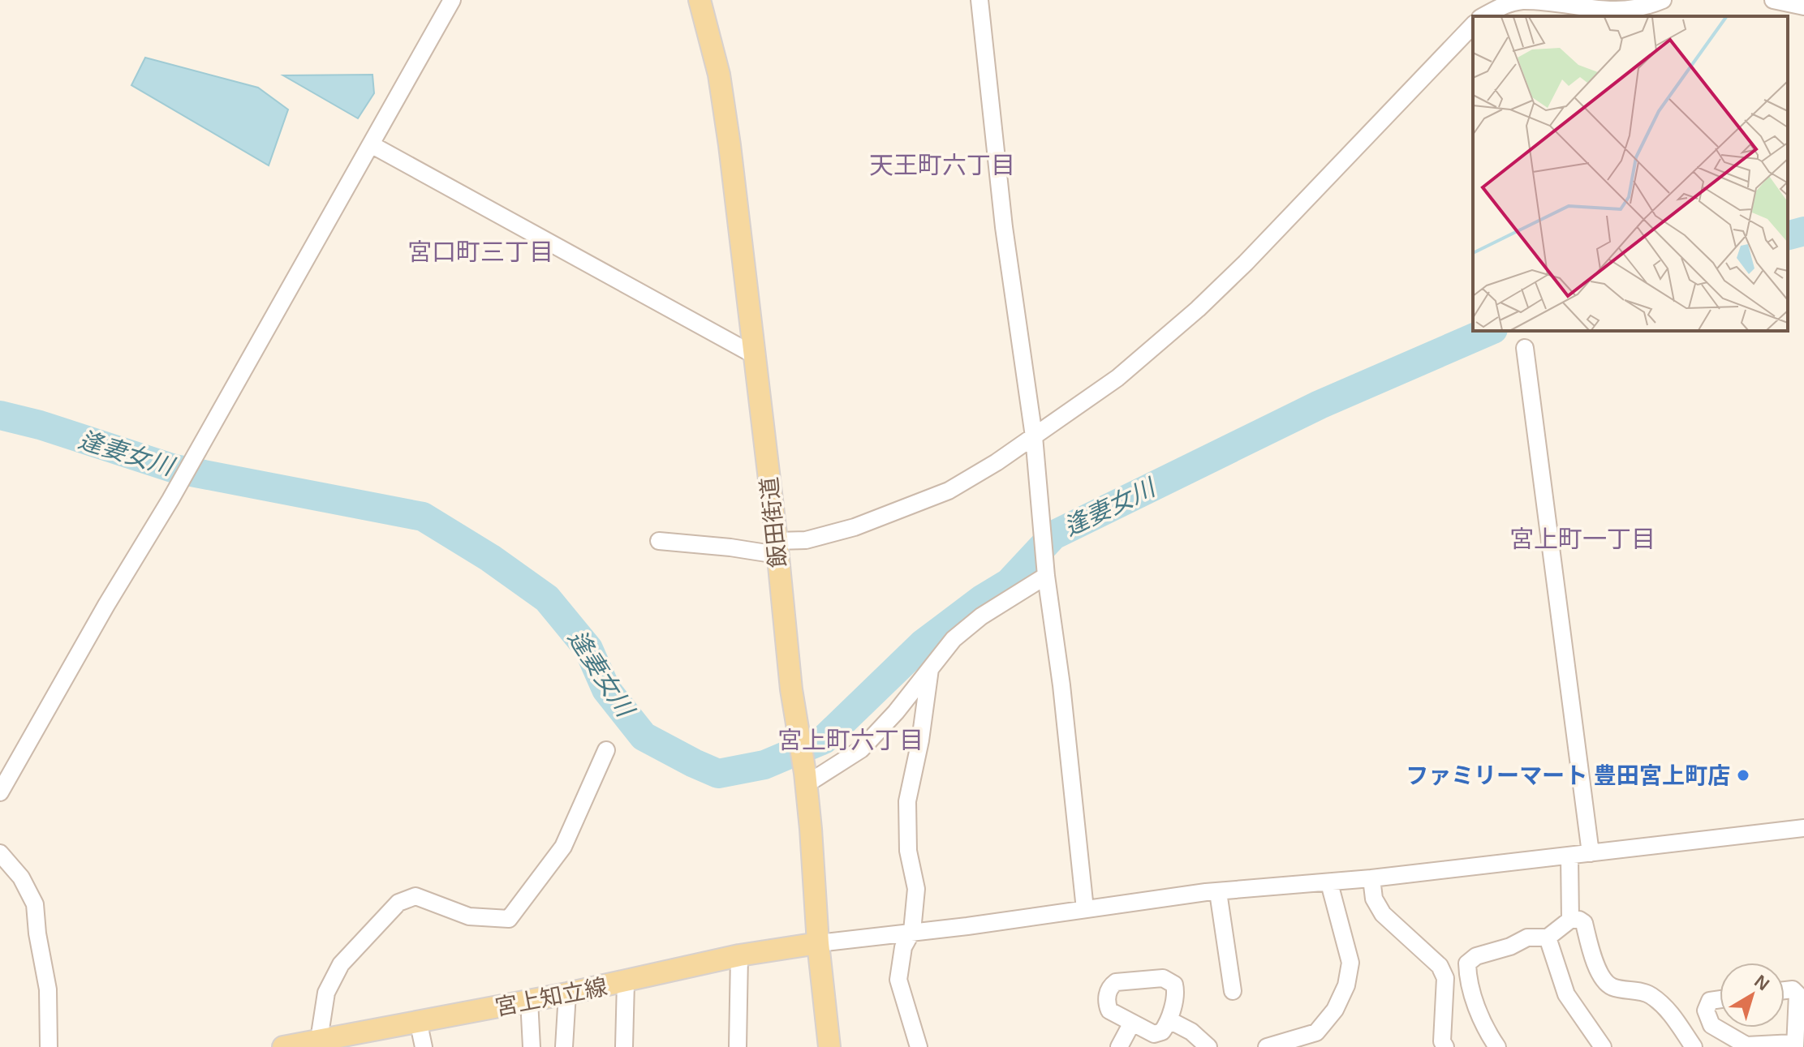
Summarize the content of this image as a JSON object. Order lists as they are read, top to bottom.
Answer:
{
  "streets": {
    "main road": ["飯田街道", "宮上知立線"]
  },
  "crossings": [
    ["飯田街道", "宮上知立線"]
  ],
  "districts": [
    "天王町六丁目",
    "宮口町三丁目",
    "宮上町一丁目",
    "宮上町六丁目"
  ],
  "water": ["逢妻女川"],
  "places": ["ファミリーマート 豊田宮上町店"],
  "north": "top right"
}
